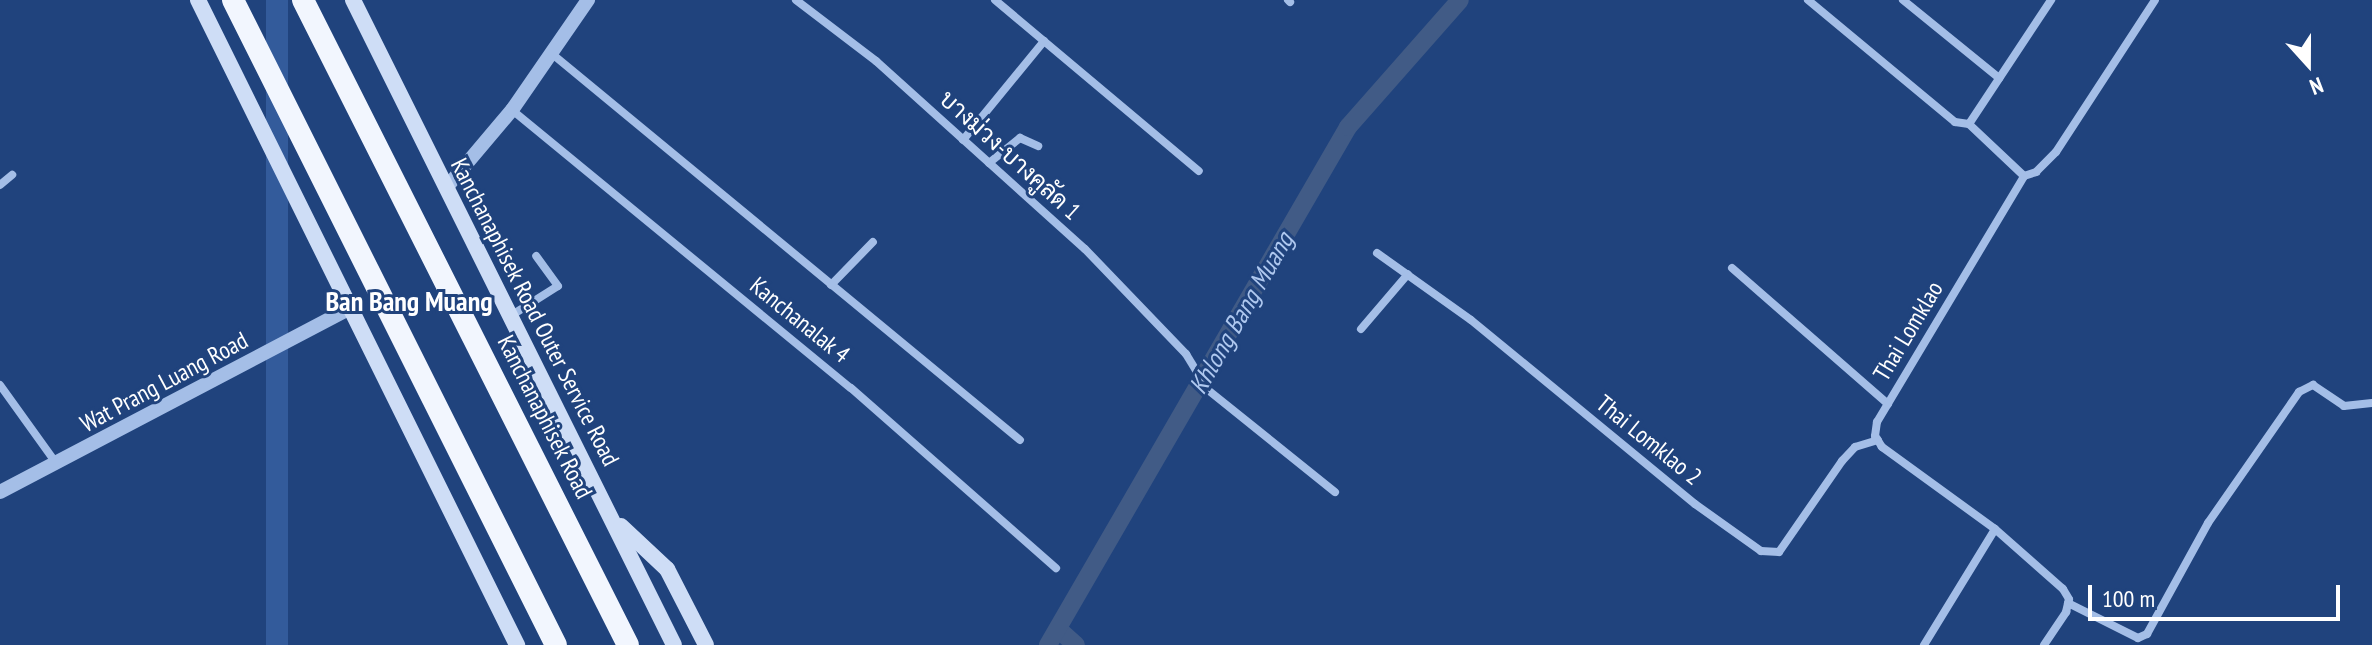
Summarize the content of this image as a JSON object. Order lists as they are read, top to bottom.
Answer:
{
  "streets": {
    "highway": ["Kanchanaphisek Road"],
    "main road": ["Kanchanaphisek Road Outer Service Road"],
    "street": [
      "บางม่วง-บางคูลัด 1",
      "Kanchanalak 4",
      "Thai Lomklao",
      "Wat Prang Luang Road",
      "Thai Lomklao 2"
    ]
  },
  "crossings": [
    ["Thai Lomklao", "Thai Lomklao 2"]
  ],
  "districts": ["Ban Bang Muang"],
  "water": ["Khlong Bang Muang"],
  "scale_bar": "100 m",
  "north": "bottom"
}
